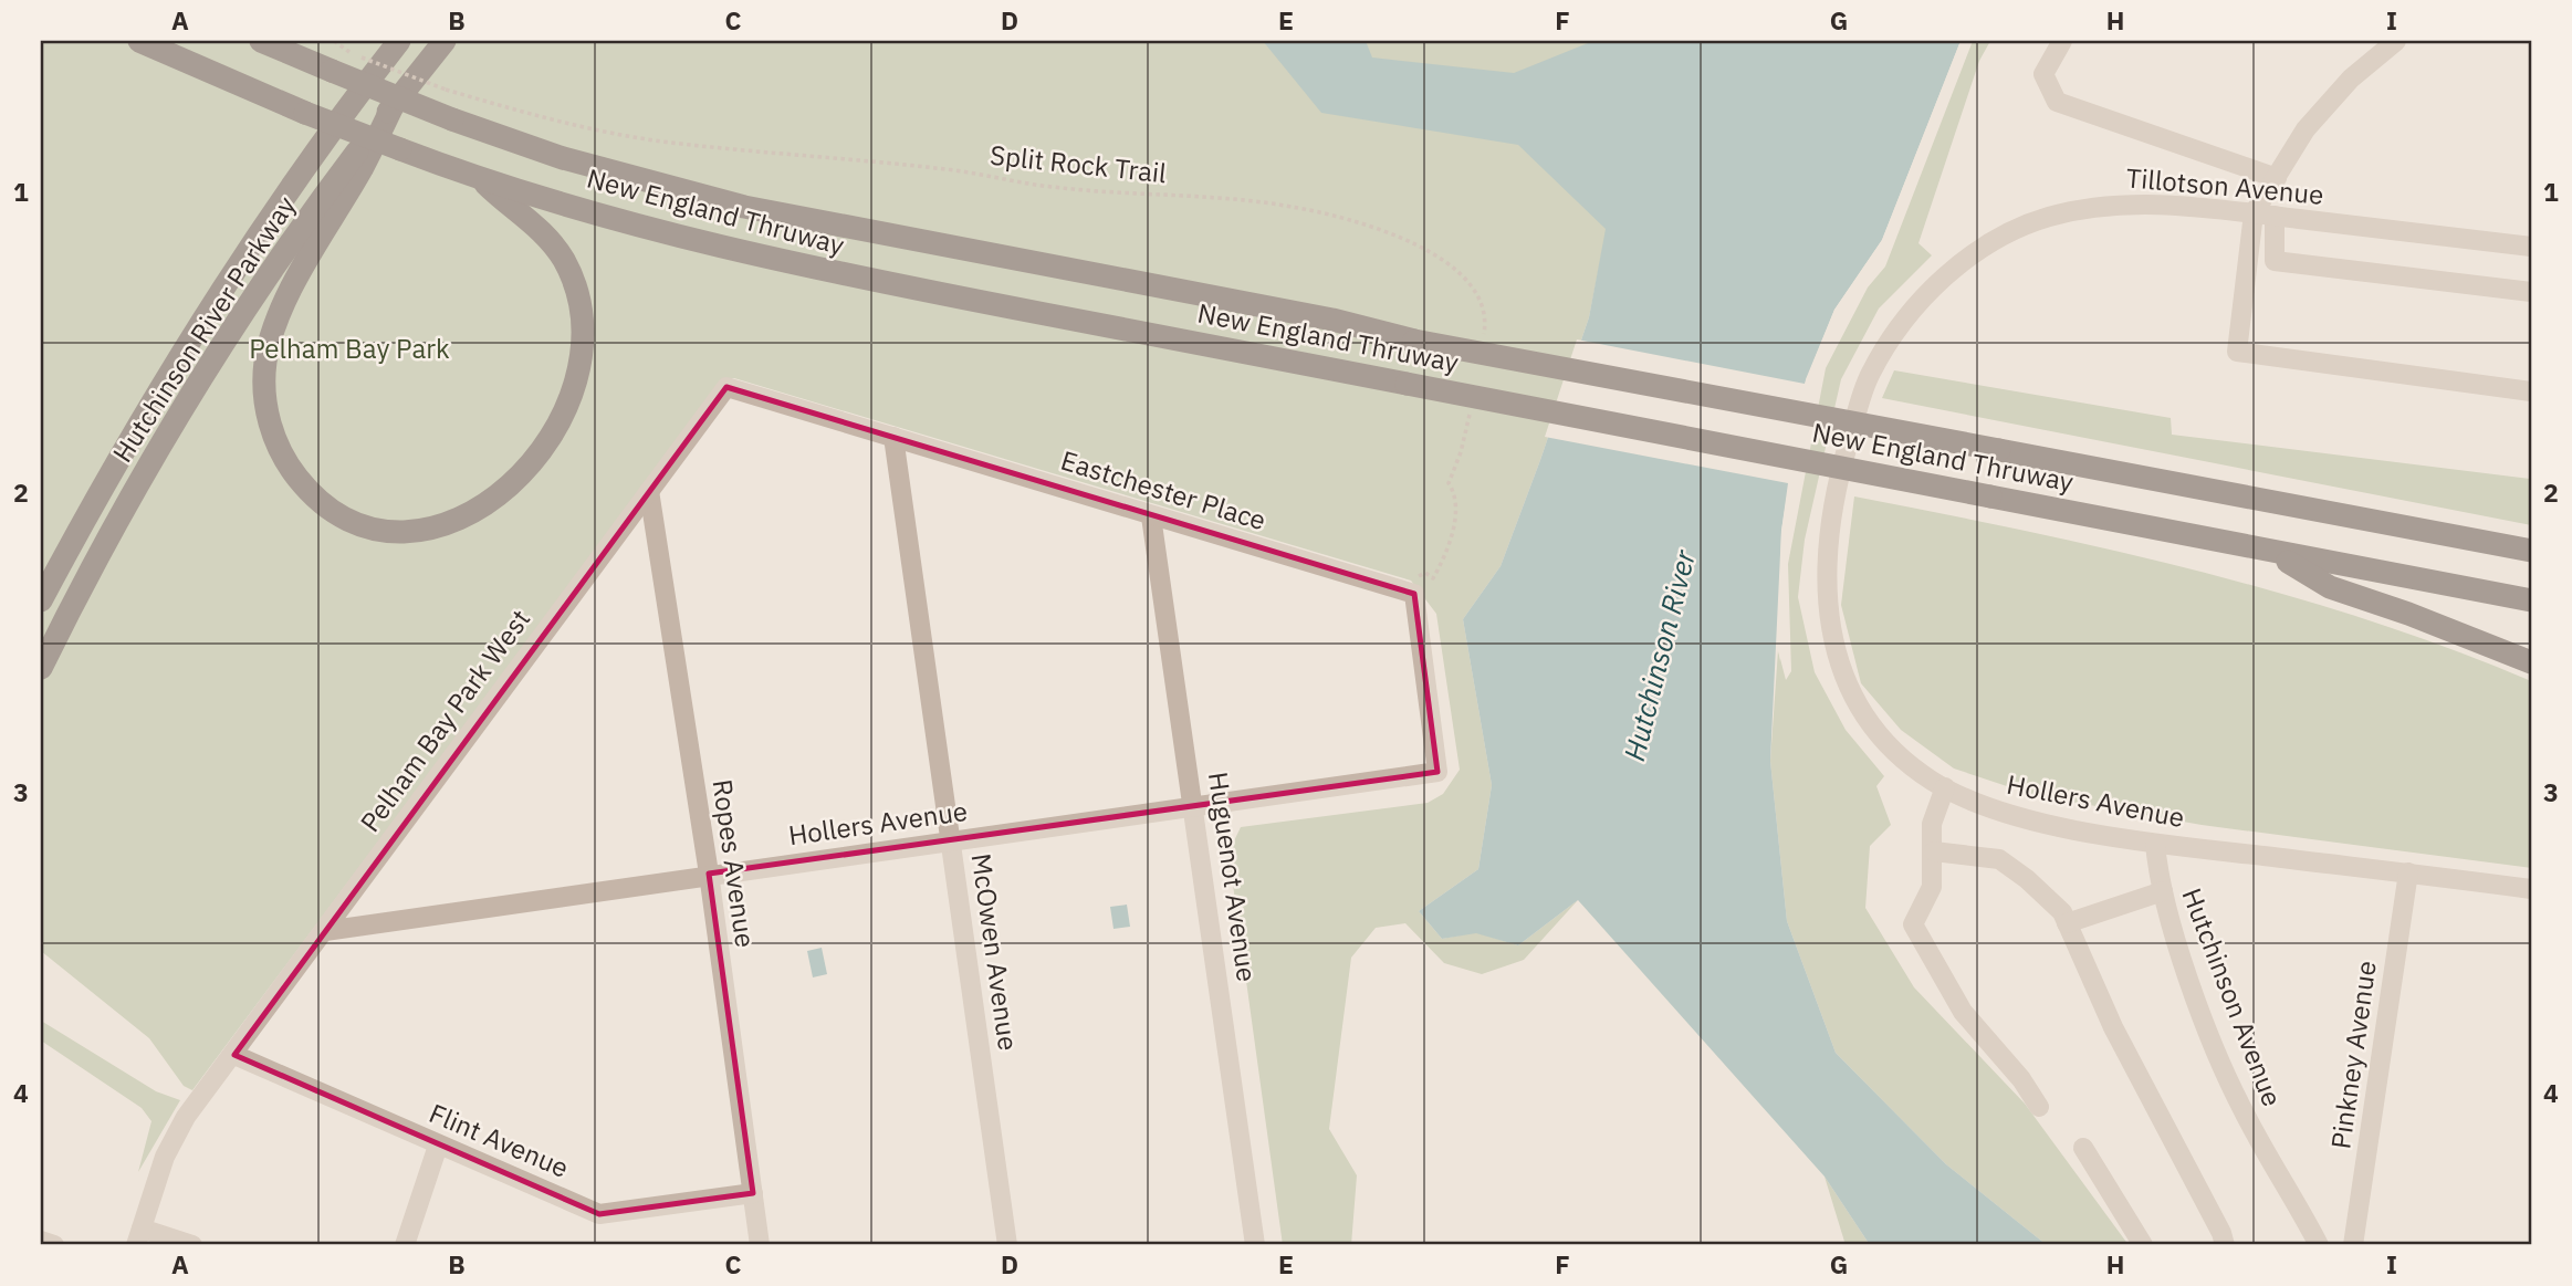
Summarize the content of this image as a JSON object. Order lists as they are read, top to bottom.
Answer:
{
  "streets": {
    "highway": ["New England Thruway", "Hutchinson River Parkway"],
    "street": [
      "Tillotson Avenue",
      "Eastchester Place",
      "Pelham Bay Park West",
      "Hollers Avenue",
      "Ropes Avenue",
      "Huguenot Avenue",
      "McOwen Avenue",
      "Hutchinson Avenue",
      "Pinkney Avenue",
      "Flint Avenue"
    ],
    "path": ["Split Rock Trail"]
  },
  "crossings": [
    ["Tillotson Avenue", "Hollers Avenue"],
    ["Eastchester Place", "Pelham Bay Park West"],
    ["Eastchester Place", "Hollers Avenue"],
    ["Eastchester Place", "Huguenot Avenue"],
    ["Eastchester Place", "McOwen Avenue"],
    ["Pelham Bay Park West", "Hollers Avenue"],
    ["Pelham Bay Park West", "Ropes Avenue"],
    ["Pelham Bay Park West", "Flint Avenue"],
    ["Hollers Avenue", "Ropes Avenue"],
    ["Hollers Avenue", "Huguenot Avenue"],
    ["Hollers Avenue", "McOwen Avenue"],
    ["Hollers Avenue", "Hutchinson Avenue"],
    ["Hollers Avenue", "Pinkney Avenue"],
    ["Ropes Avenue", "Flint Avenue"]
  ],
  "water": ["Hutchinson River"],
  "parks": ["Pelham Bay Park"],
  "grid": {
    "columns": [
      "A",
      "B",
      "C",
      "D",
      "E",
      "F",
      "G",
      "H",
      "I"
    ],
    "rows": [
      "1",
      "2",
      "3",
      "4"
    ]
  }
}
